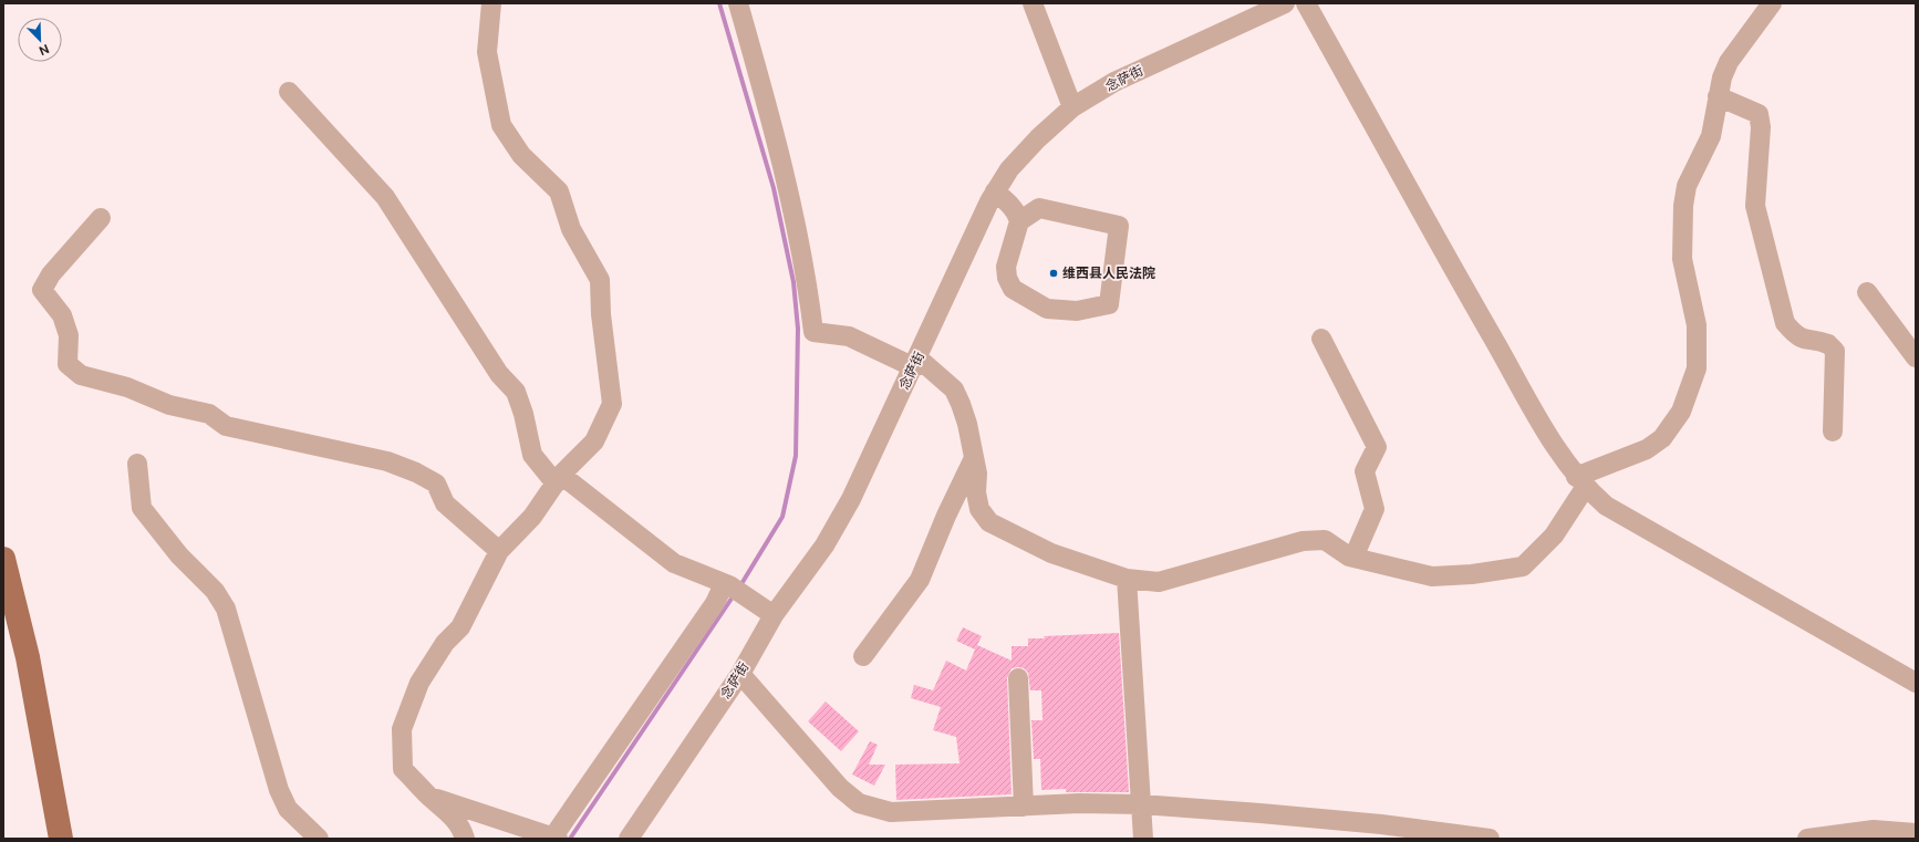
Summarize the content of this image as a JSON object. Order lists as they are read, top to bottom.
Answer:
{
  "streets": {
    "street": ["念萨街"]
  },
  "places": ["维西县人民法院"],
  "north": "bottom right"
}
